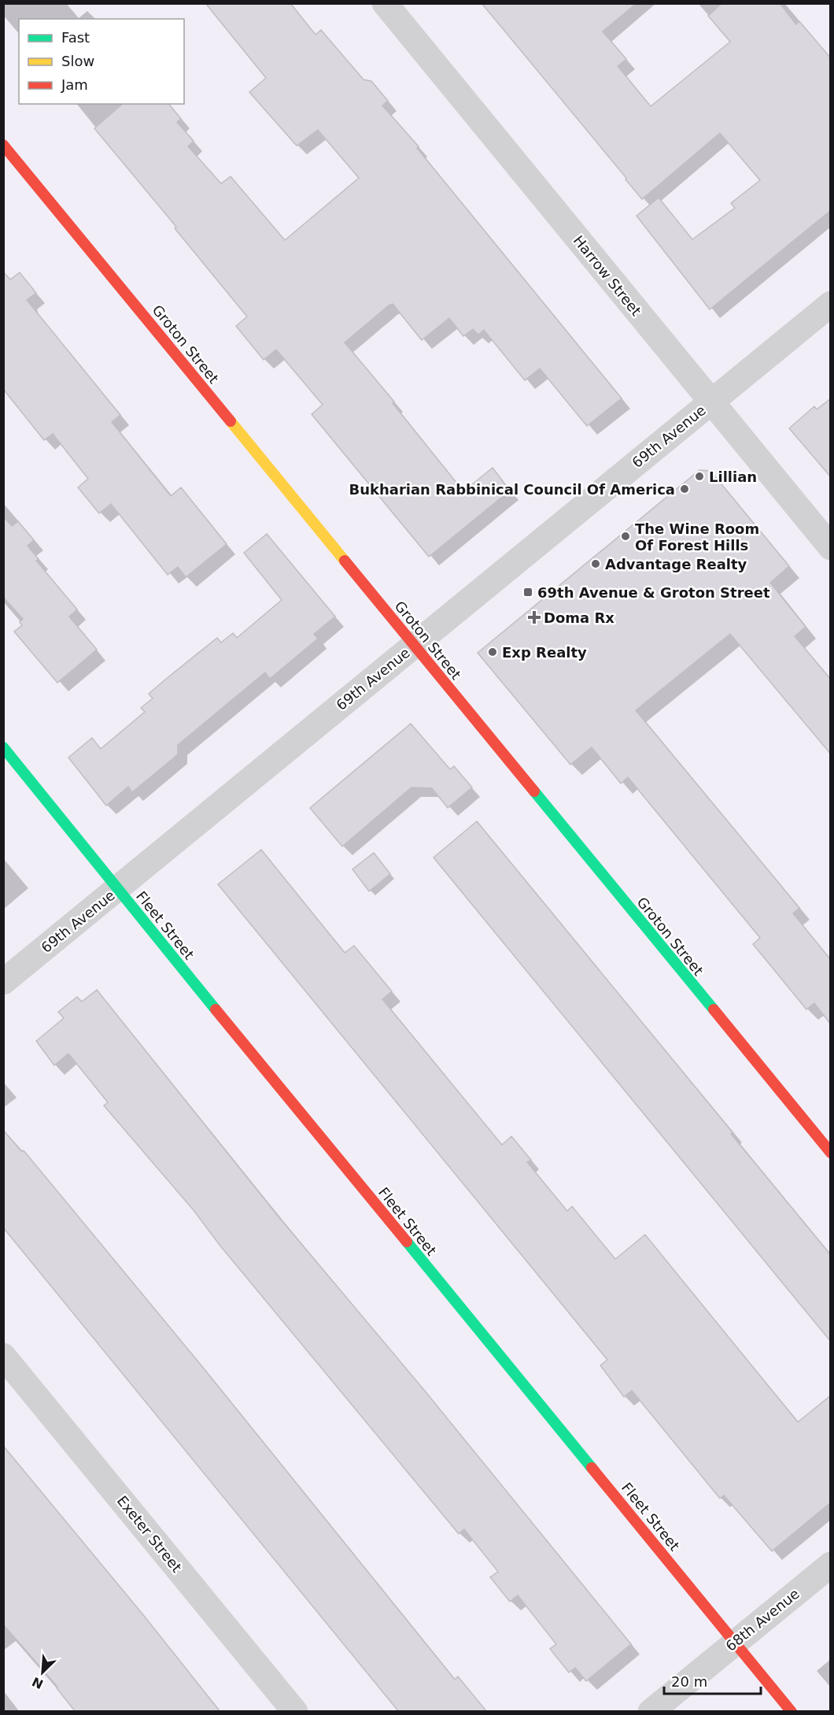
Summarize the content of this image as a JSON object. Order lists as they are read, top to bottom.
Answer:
{
  "streets": {
    "street": [
      "Harrow Street",
      "Groton Street",
      "69th Avenue",
      "Fleet Street",
      "Exeter Street",
      "68th Avenue"
    ]
  },
  "crossings": [
    ["Harrow Street", "69th Avenue"],
    ["Groton Street", "69th Avenue"],
    ["69th Avenue", "Fleet Street"],
    ["Fleet Street", "68th Avenue"]
  ],
  "places": {
    "other": [
      "Lillian",
      "Bukharian Rabbinical Council Of America",
      "The Wine Room Of Forest Hills",
      "Advantage Realty",
      "Exp Realty"
    ],
    "transit": ["69th Avenue & Groton Street"],
    "health": ["Doma Rx"]
  },
  "legend": ["Fast", "Slow", "Jam"],
  "scale_bar": "20 m",
  "north": "bottom left"
}
